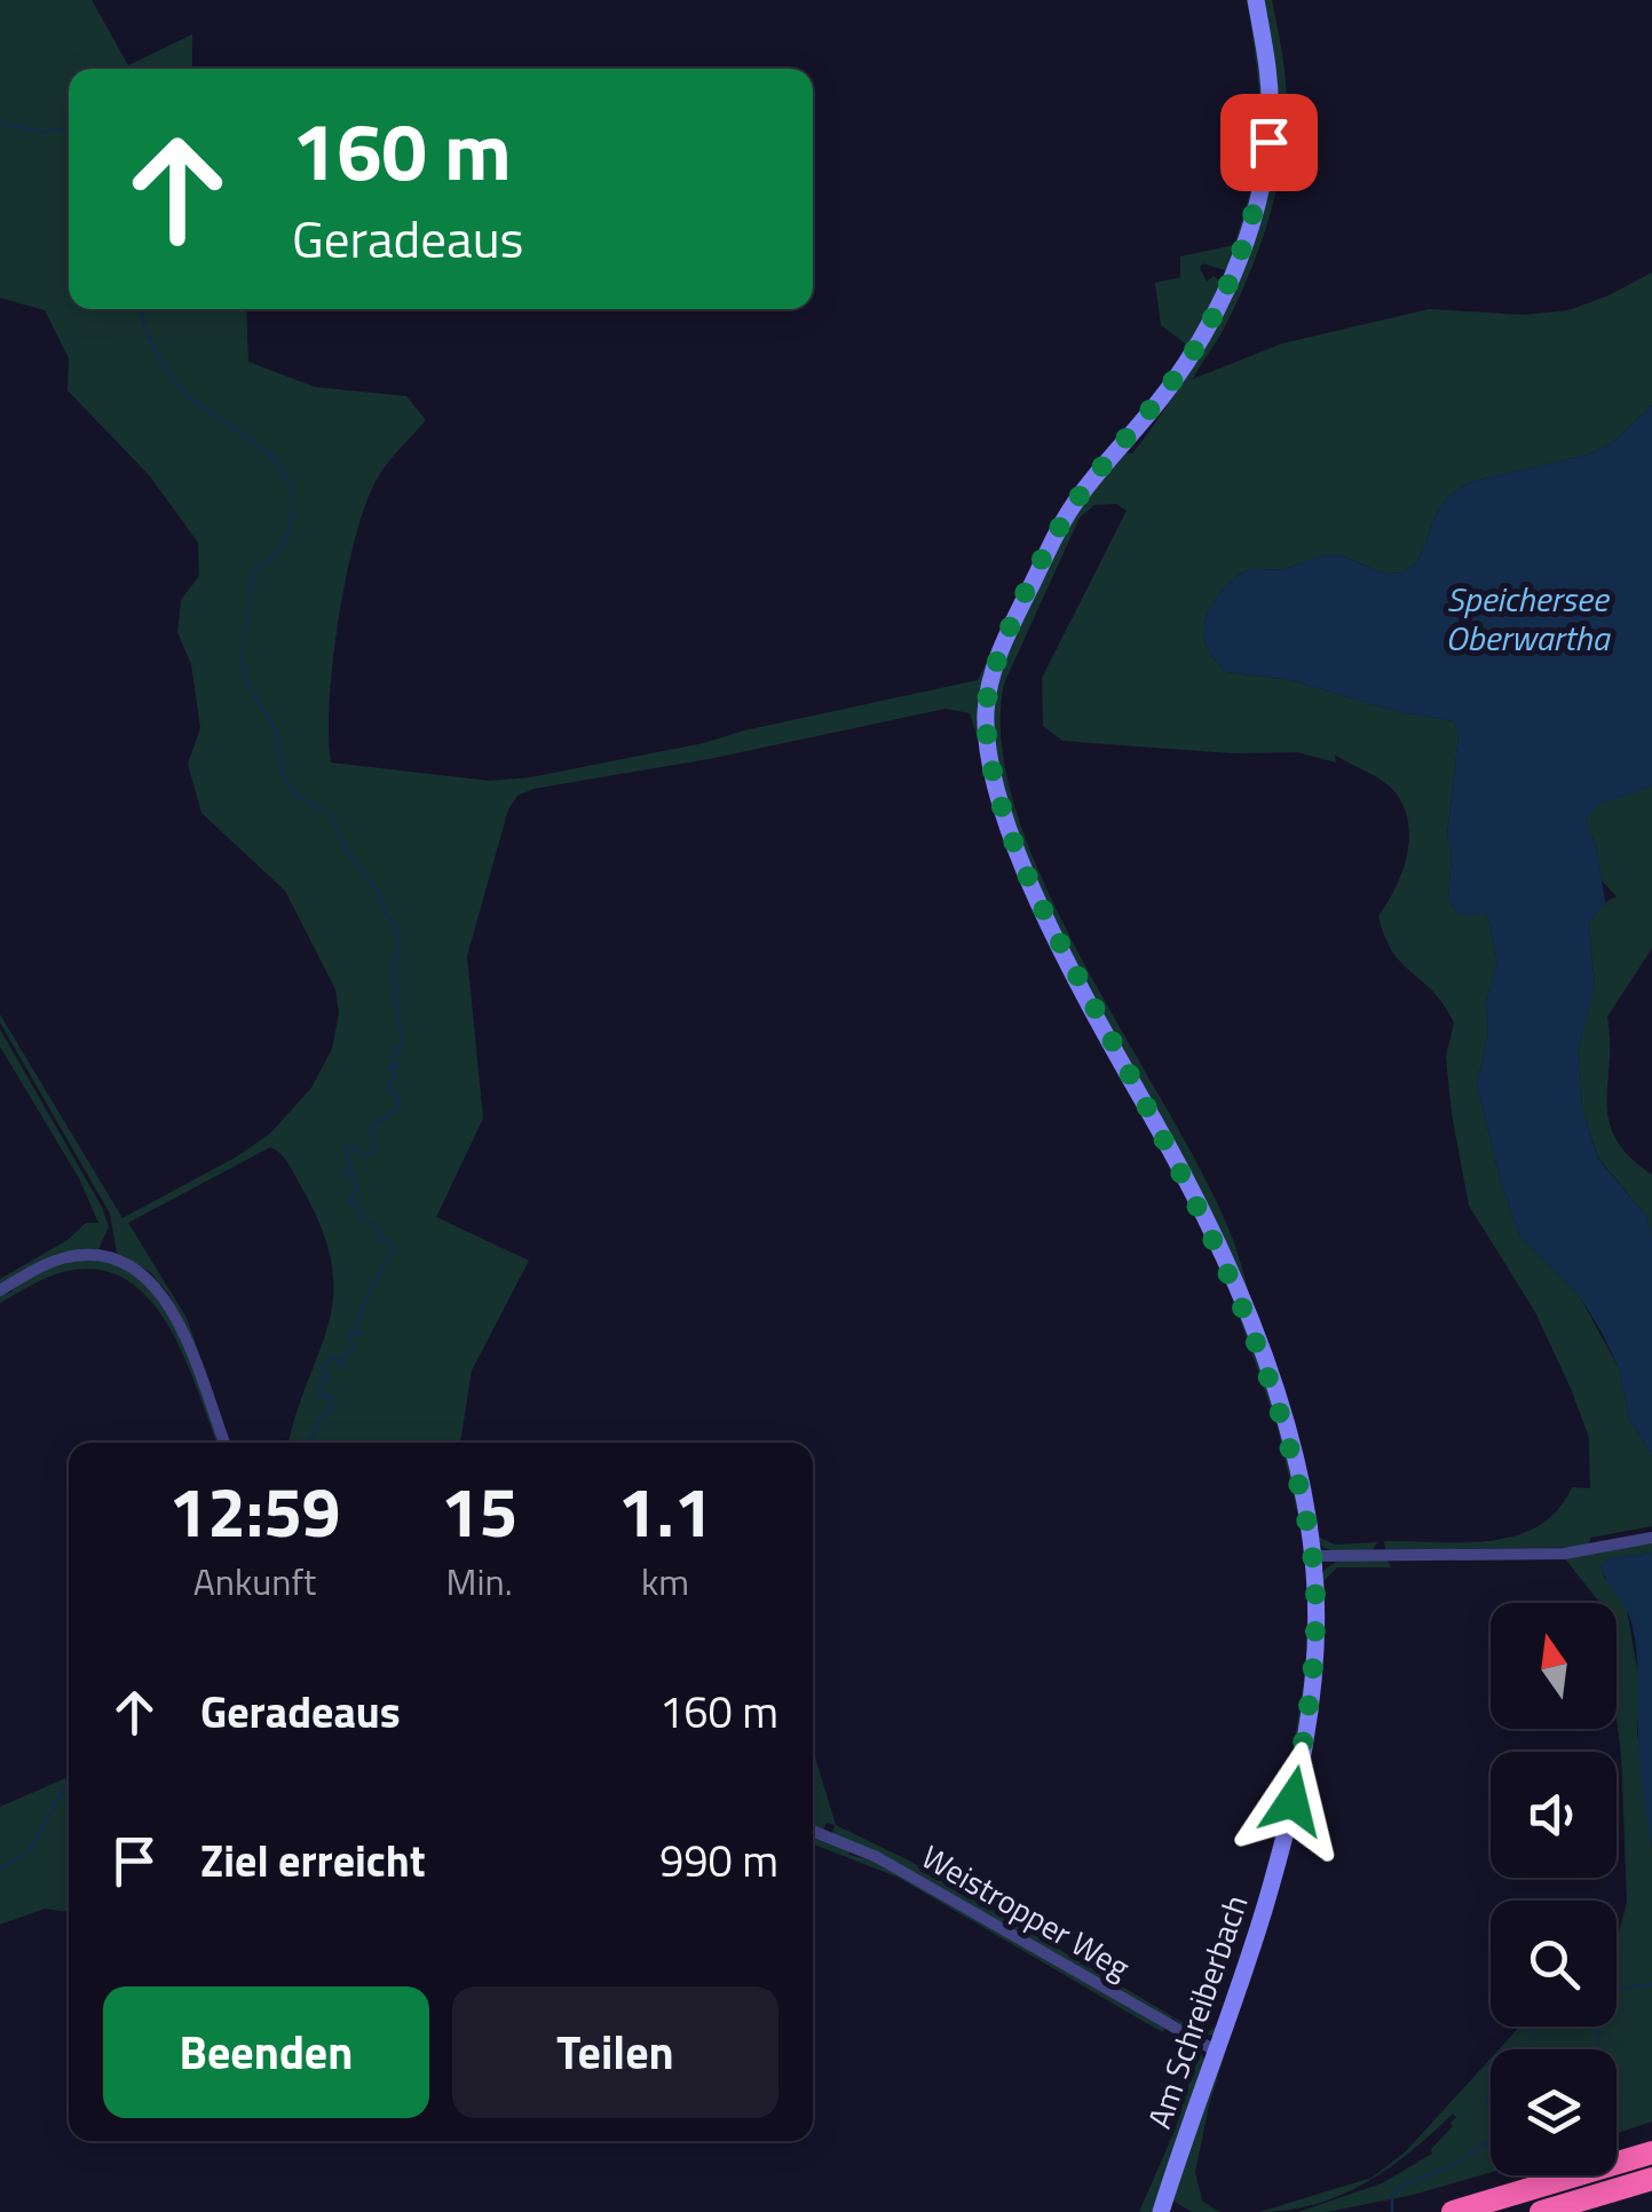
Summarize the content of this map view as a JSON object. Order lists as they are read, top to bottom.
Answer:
{
  "streets": {
    "street": ["Weistropper Weg", "Am Schreiberbach"]
  },
  "crossings": [
    ["Weistropper Weg", "Am Schreiberbach"]
  ],
  "water": ["Speichersee Oberwartha"],
  "north": "top",
  "page": {
    "turn": ["160 m", "Geradeaus"],
    "eta": [
      "12:59",
      "Ankunft",
      "15",
      "Min.",
      "1.1",
      "km"
    ],
    "list": [
      {
        "name": "Geradeaus",
        "value": "160 m"
      },
      {
        "name": "Ziel erreicht",
        "value": "990 m"
      }
    ],
    "buttons": ["Beenden", "Teilen"]
  }
}
